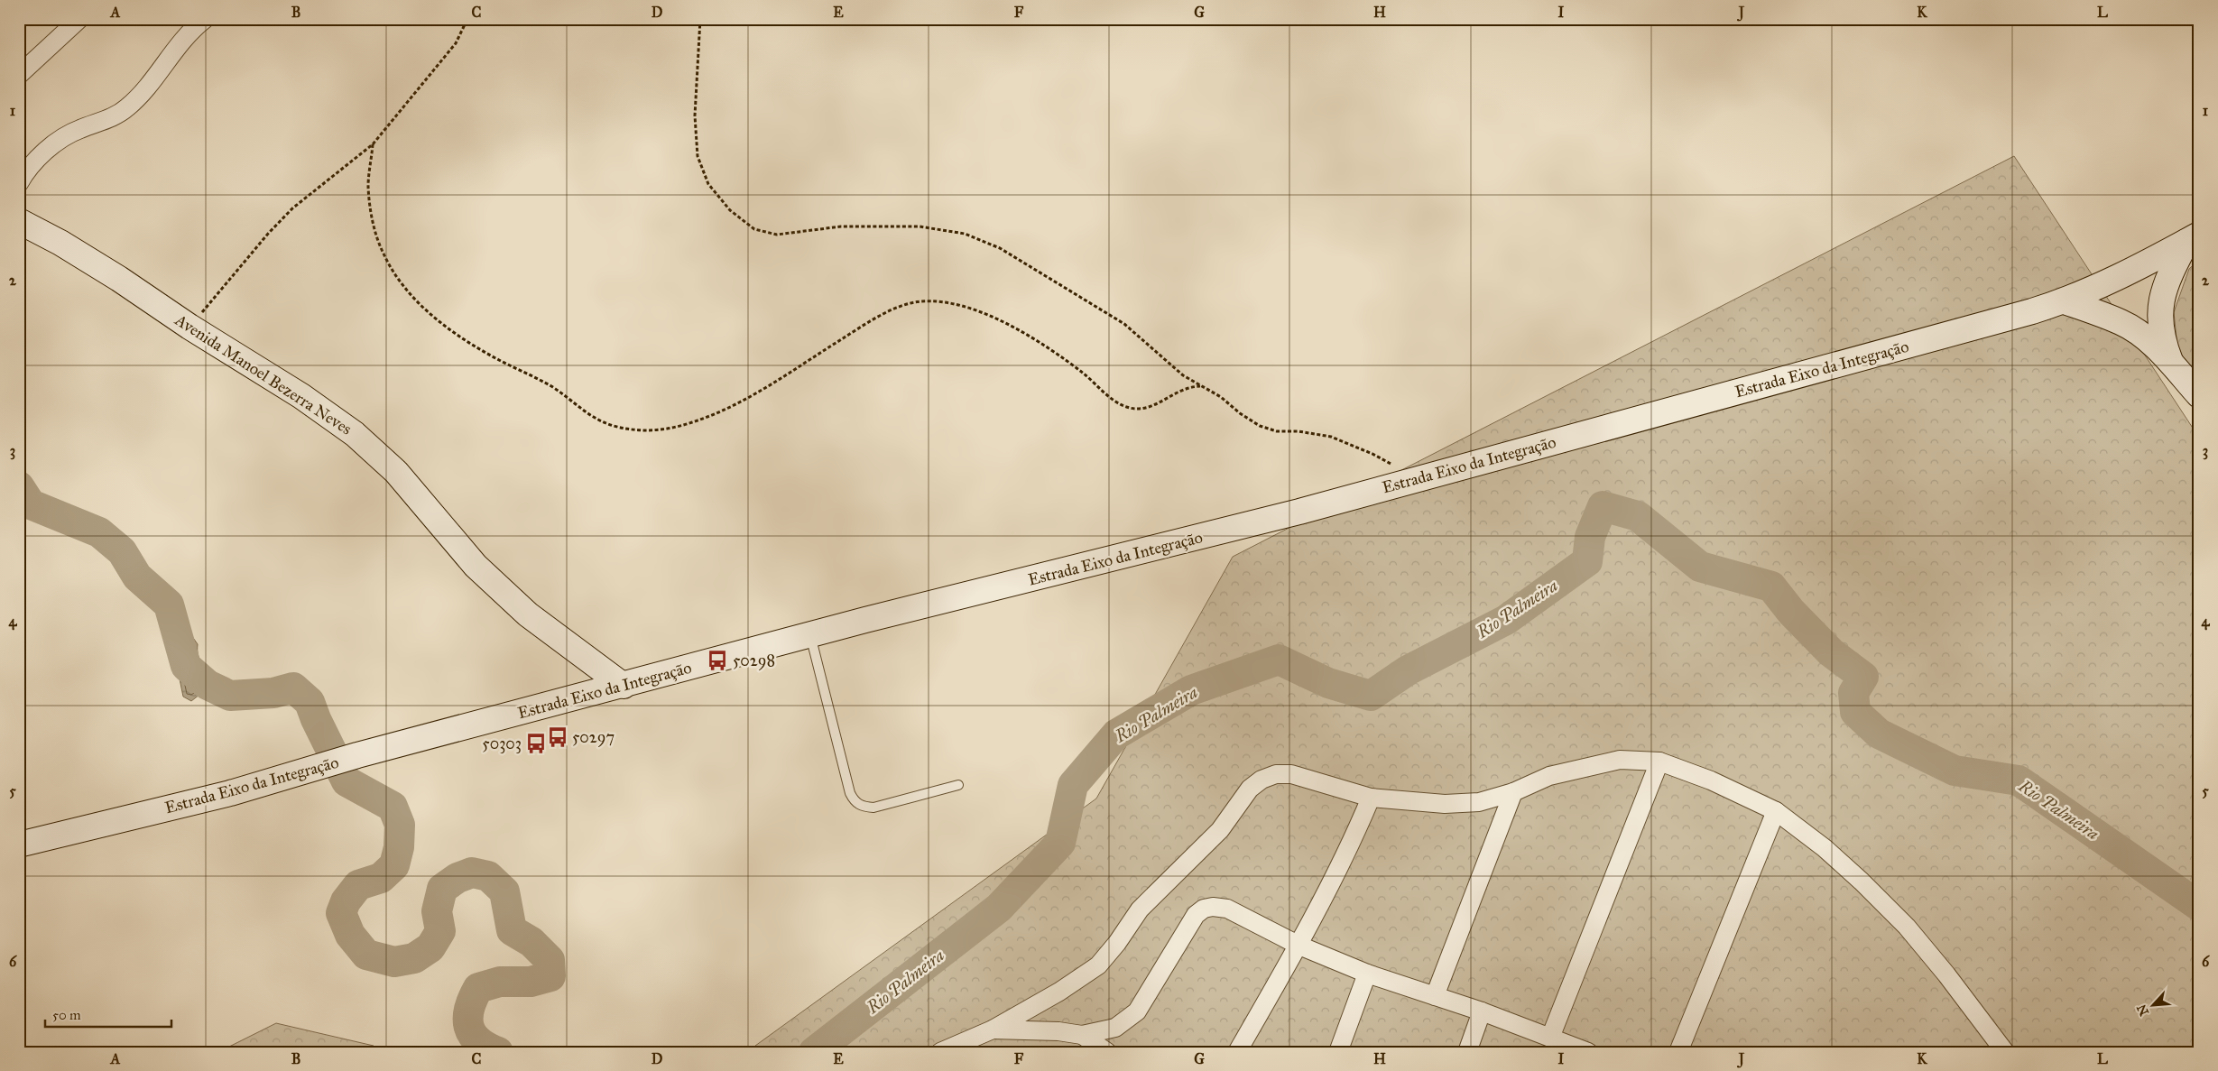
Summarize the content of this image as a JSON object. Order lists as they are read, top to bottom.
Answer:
{
  "streets": {
    "main road": ["Estrada Eixo da Integração", "Avenida Manoel Bezerra Neves"]
  },
  "crossings": [
    ["Estrada Eixo da Integração", "Avenida Manoel Bezerra Neves"]
  ],
  "water": ["Rio Palmeira"],
  "places": {
    "bus stop": ["50298", "50297", "50303"]
  },
  "scale_bar": "50 m",
  "north": "bottom left",
  "grid": {
    "columns": [
      "A",
      "B",
      "C",
      "D",
      "E",
      "F",
      "G",
      "H",
      "I",
      "J",
      "K",
      "L"
    ],
    "rows": [
      "1",
      "2",
      "3",
      "4",
      "5",
      "6"
    ]
  }
}
